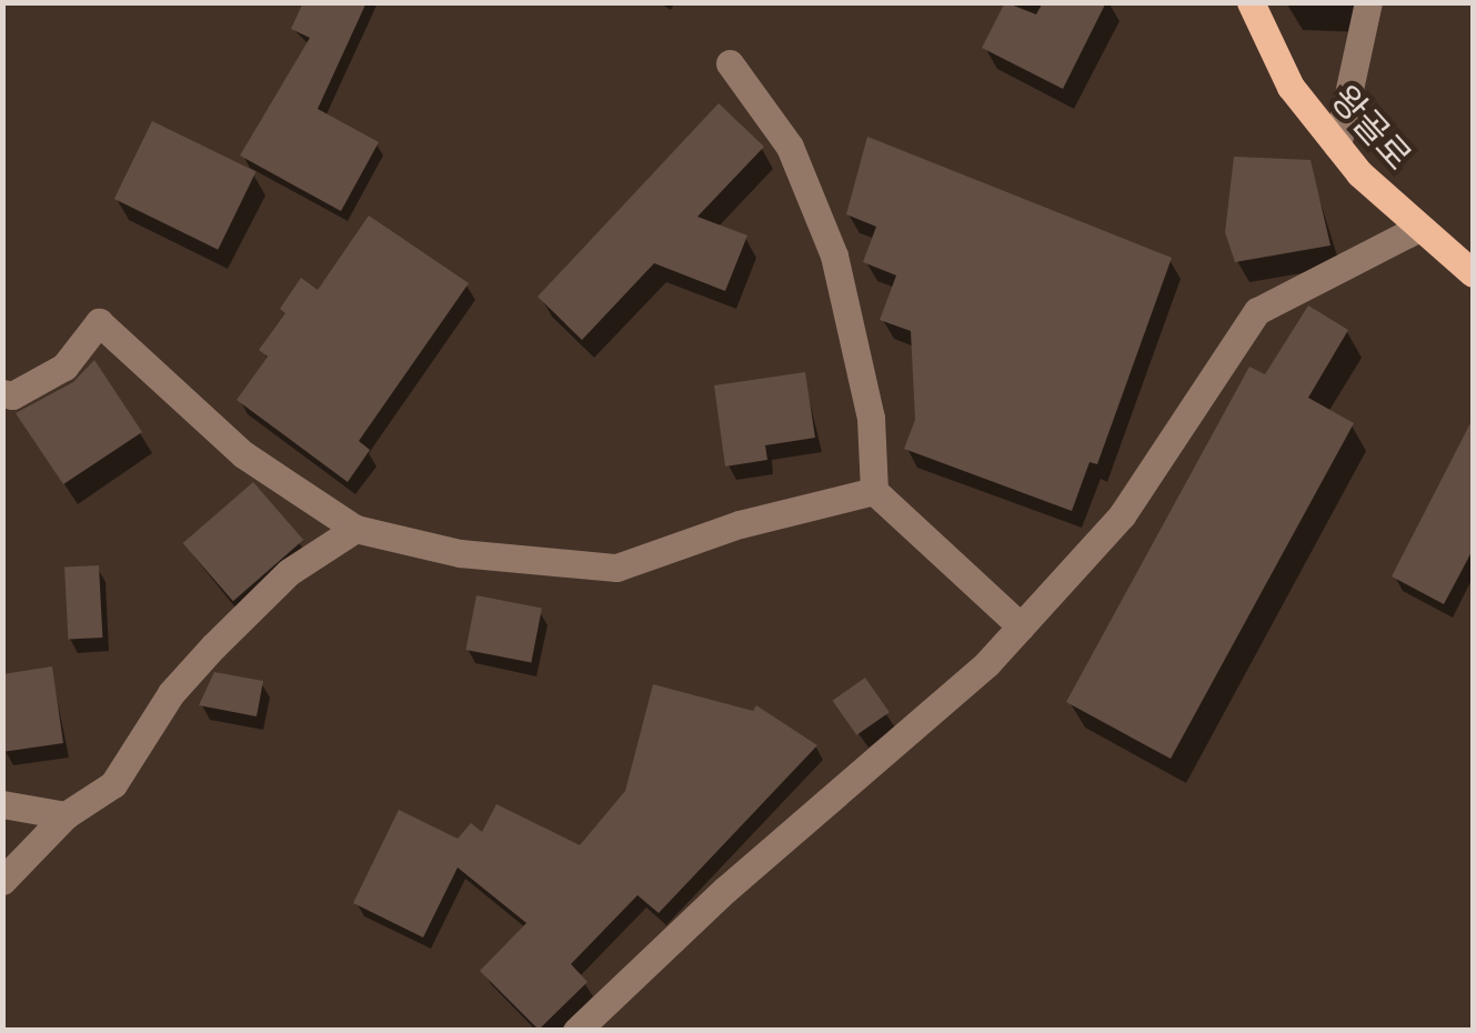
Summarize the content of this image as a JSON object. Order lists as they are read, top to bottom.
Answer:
{
  "streets": {
    "main road": ["왕골로"]
  }
}
